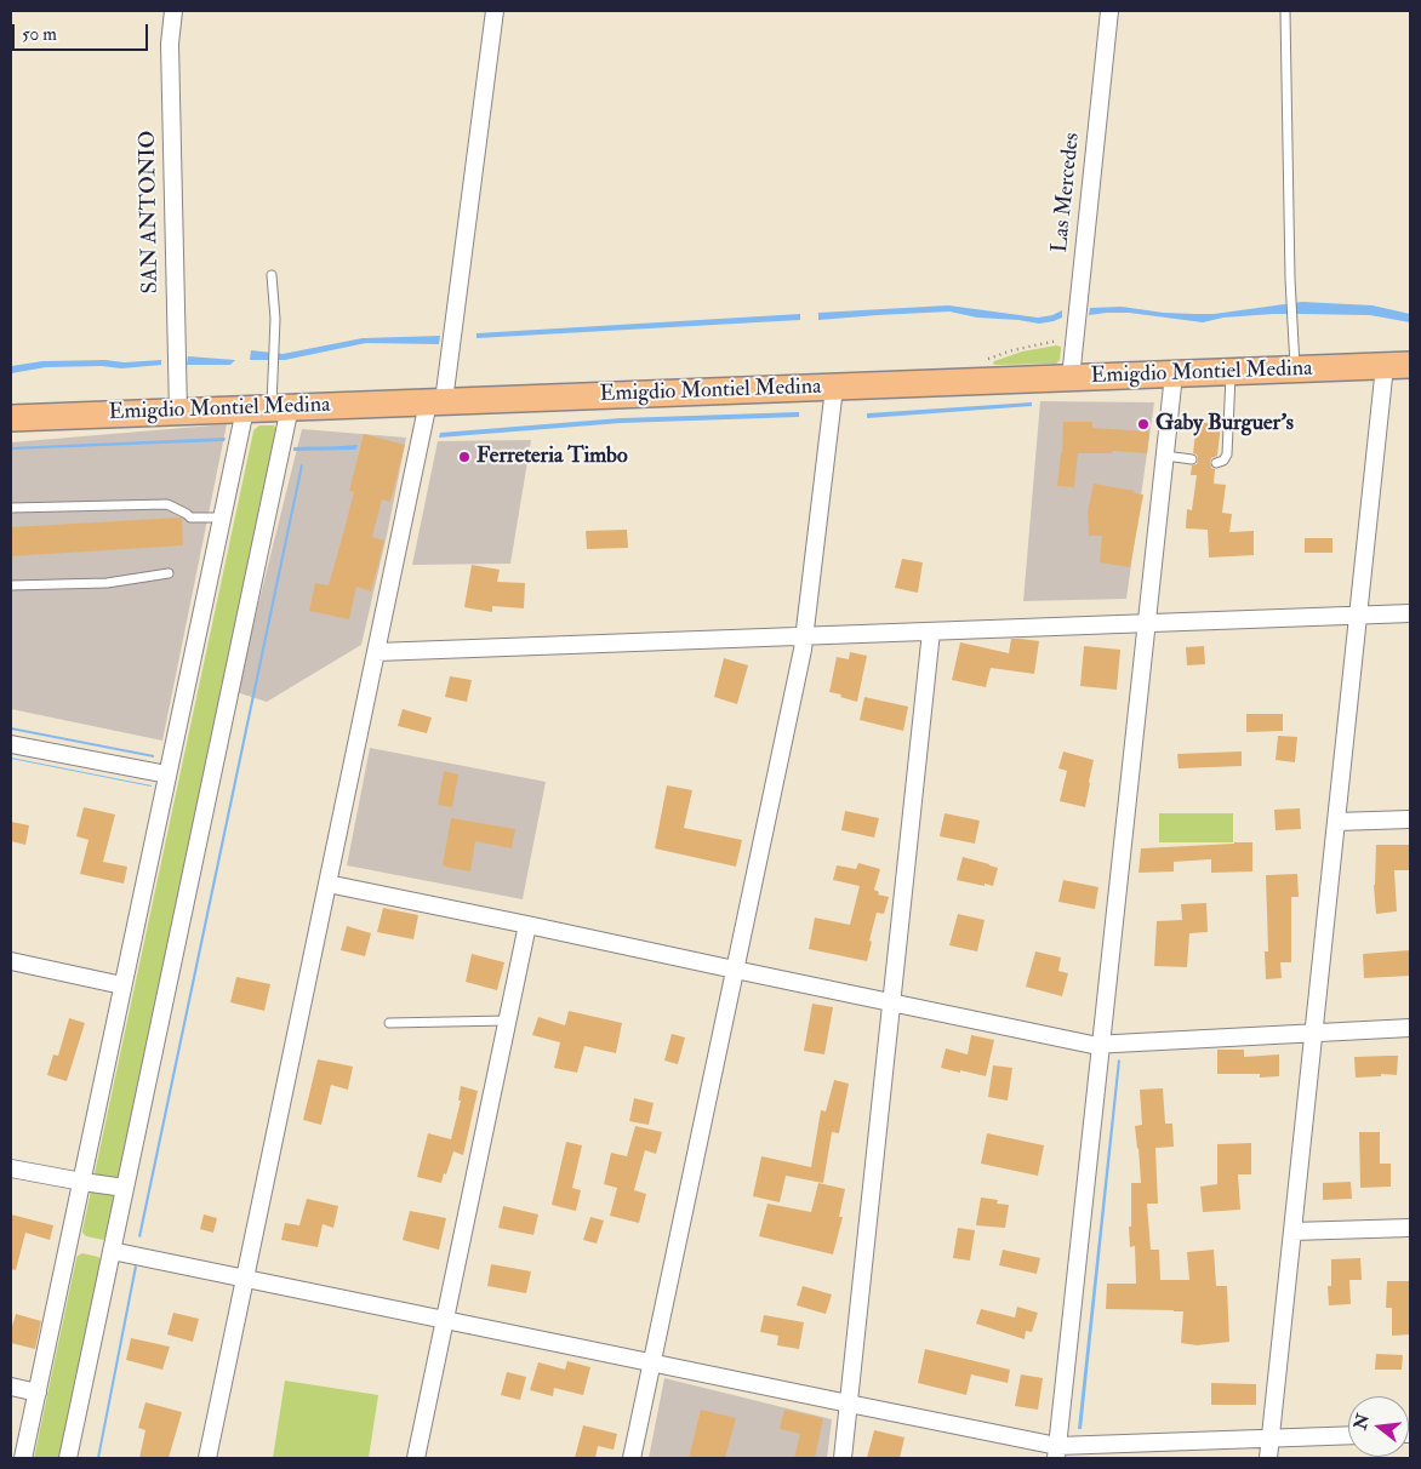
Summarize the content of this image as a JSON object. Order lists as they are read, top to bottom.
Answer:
{
  "streets": {
    "main road": ["Emigdio Montiel Medina"],
    "street": ["Las Mercedes", "SAN ANTONIO"]
  },
  "crossings": [
    ["Las Mercedes", "Emigdio Montiel Medina"],
    ["SAN ANTONIO", "Emigdio Montiel Medina"]
  ],
  "places": ["Gaby Burguer's", "Ferreteria Timbo"],
  "scale_bar": "50 m",
  "north": "left"
}
